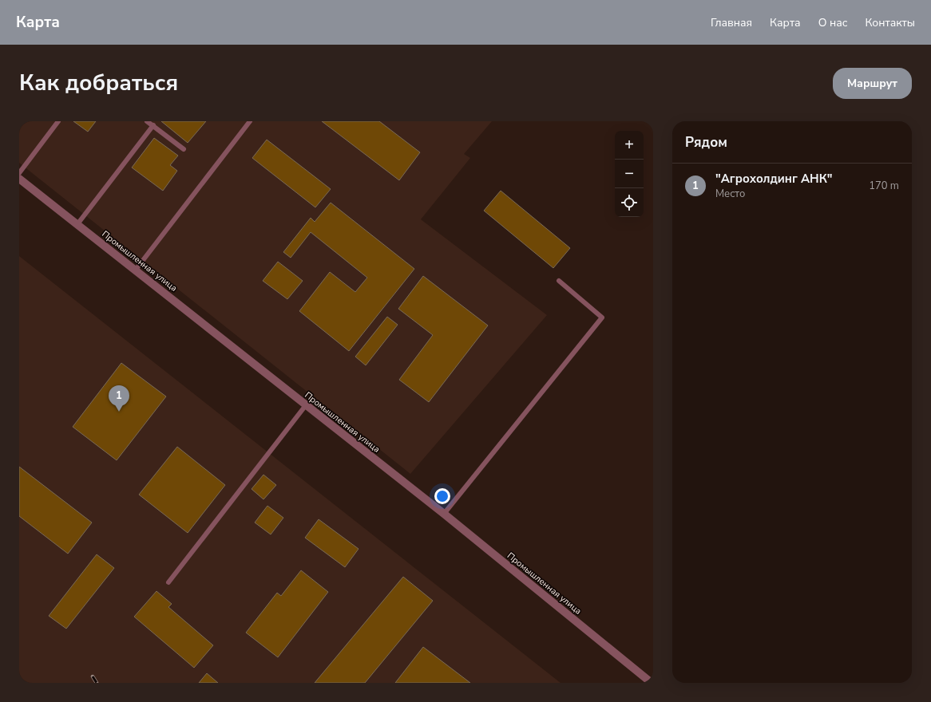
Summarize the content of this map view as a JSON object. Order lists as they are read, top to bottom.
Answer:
{
  "streets": {
    "street": ["Промышленная улица"]
  },
  "page": {
    "header": "Карта",
    "nav": [
      "Главная",
      "Карта",
      "О нас",
      "Контакты"
    ],
    "title": "Как добраться",
    "buttons": "Маршрут",
    "heading": "Рядом",
    "map_buttons": ["+", "−"],
    "list": [
      {
        "mark": "1",
        "name": "\"Агрохолдинг АНК\"",
        "note": "Место",
        "value": "170 m"
      }
    ],
    "pins": "1"
  }
}
